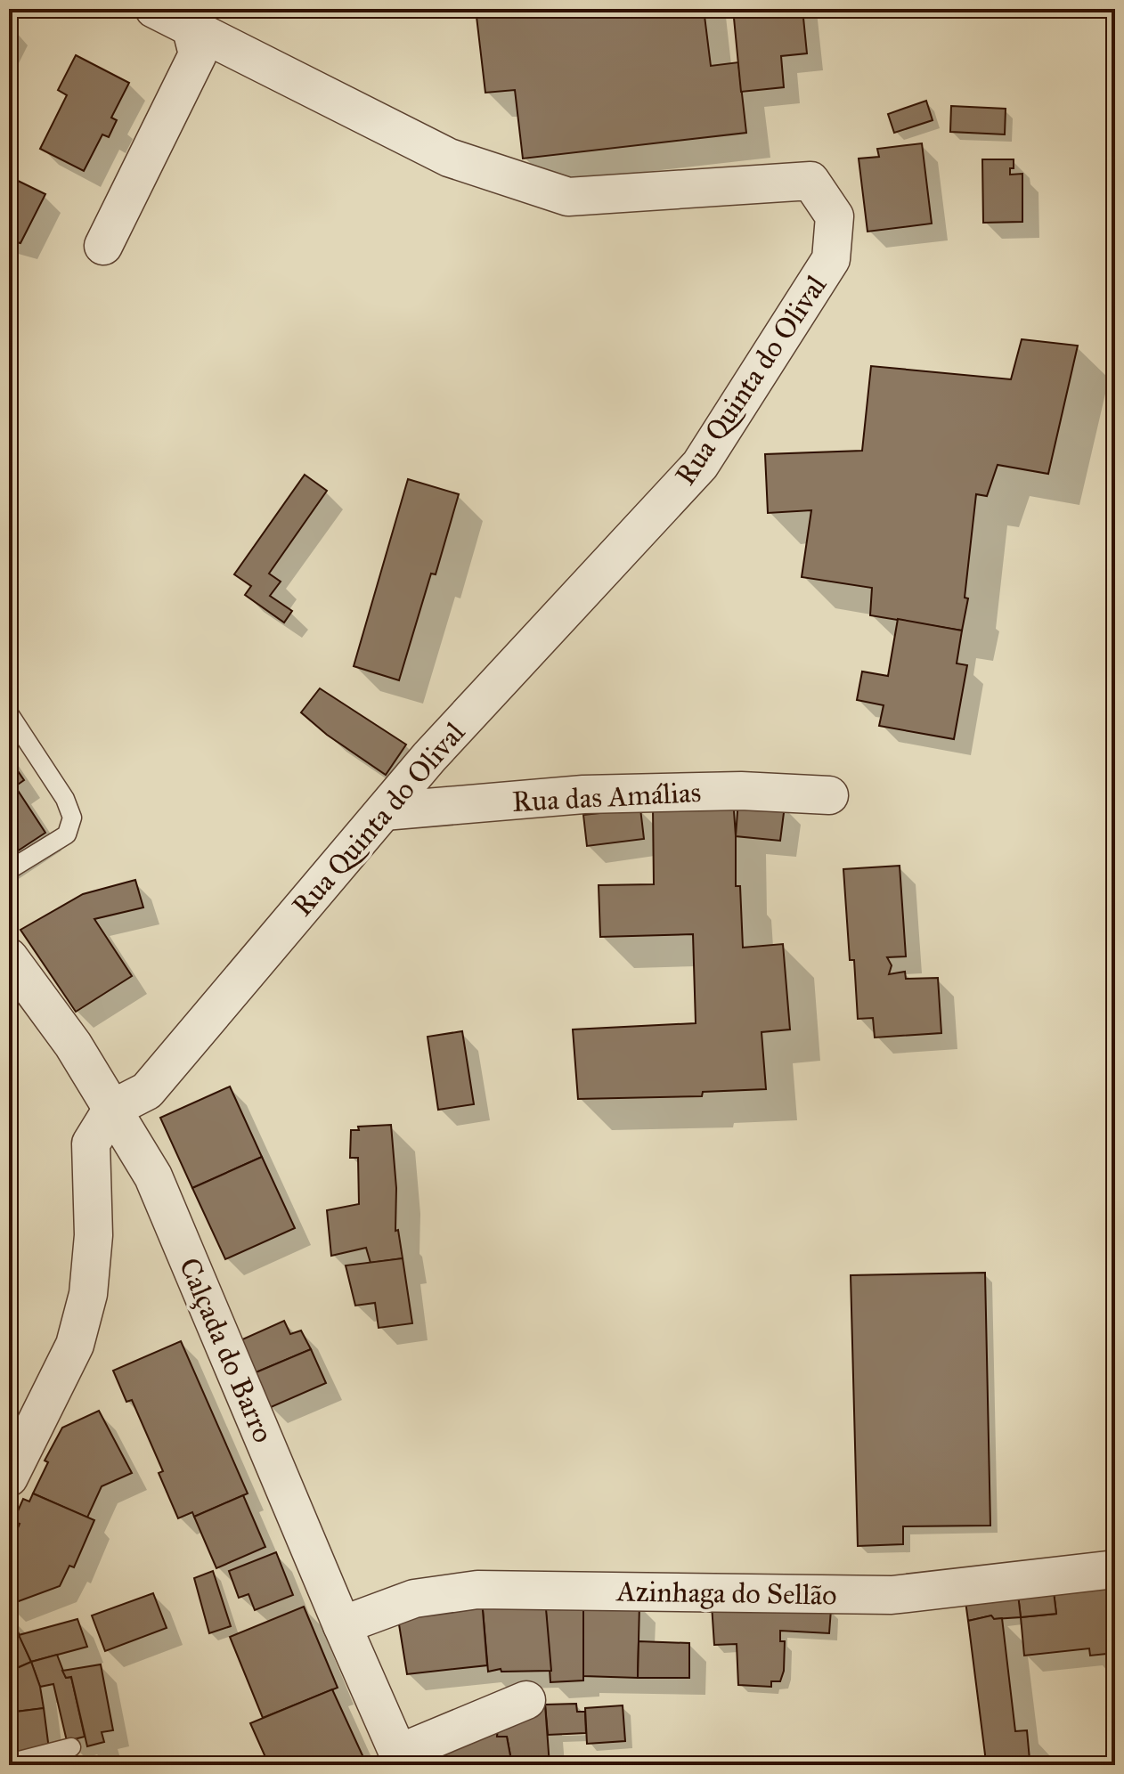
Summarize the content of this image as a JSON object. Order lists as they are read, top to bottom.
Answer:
{
  "streets": {
    "street": [
      "Rua Quinta do Olival",
      "Rua das Amálias",
      "Calçada do Barro",
      "Azinhaga do Sellão"
    ]
  },
  "crossings": [
    ["Rua Quinta do Olival", "Rua das Amálias"],
    ["Rua Quinta do Olival", "Calçada do Barro"],
    ["Calçada do Barro", "Azinhaga do Sellão"]
  ]
}
